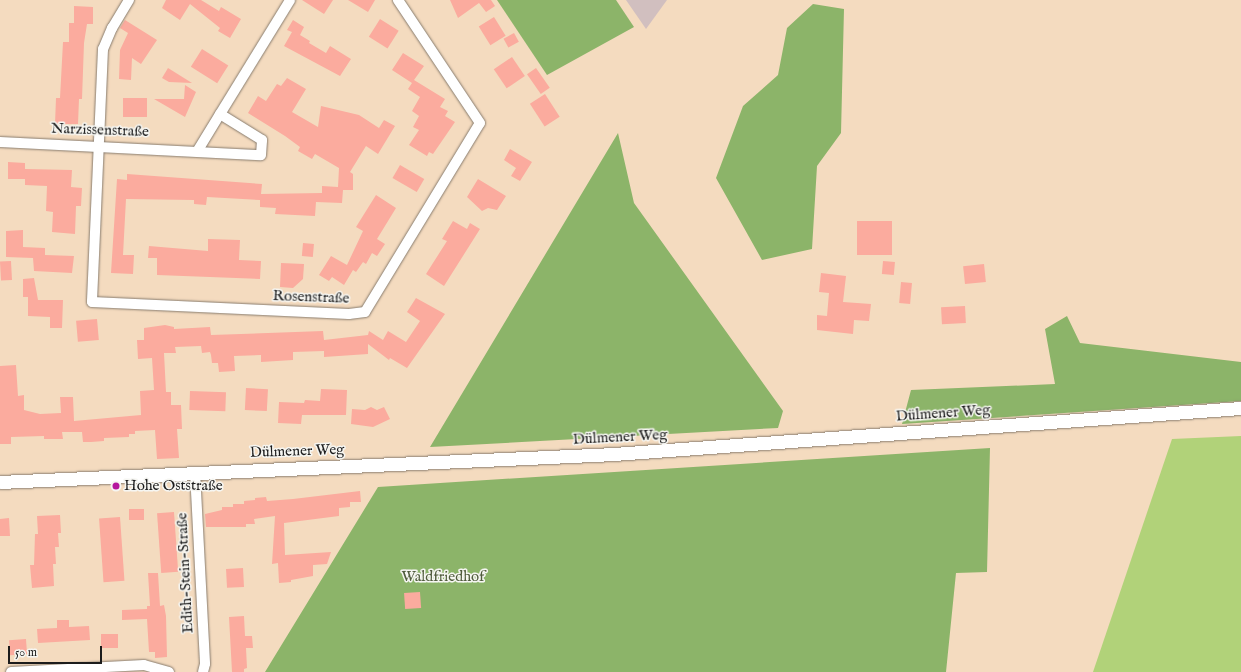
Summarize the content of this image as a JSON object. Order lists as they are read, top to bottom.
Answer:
{
  "streets": {
    "street": [
      "Narzissenstraße",
      "Rosenstraße",
      "Dülmener Weg",
      "Edith-Stein-Straße"
    ]
  },
  "crossings": [
    ["Narzissenstraße", "Rosenstraße"],
    ["Dülmener Weg", "Edith-Stein-Straße"]
  ],
  "parks": ["Waldfriedhof"],
  "places": ["Hohe Oststraße"],
  "scale_bar": "50 m"
}
